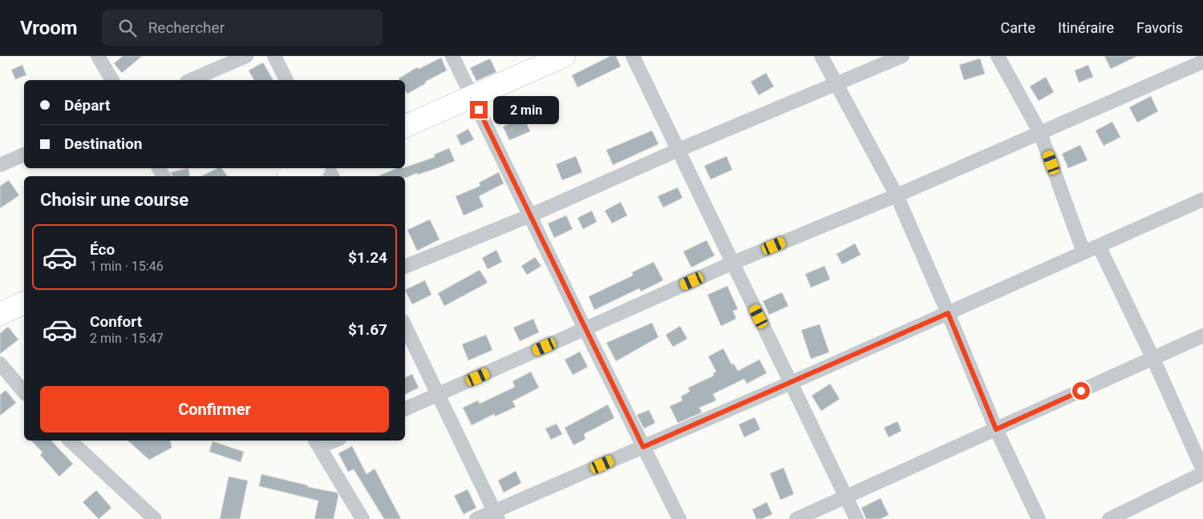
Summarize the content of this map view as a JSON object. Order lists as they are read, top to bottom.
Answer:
{
  "page": {
    "header": "Vroom",
    "search": "Rechercher",
    "nav": ["Carte", "Itinéraire", "Favoris"],
    "banner": ["Départ", "Destination"],
    "bubble": "2 min",
    "heading": "Choisir une course",
    "list": [
      {
        "name": "Éco",
        "note": "1 min · 15:46",
        "value": "$1.24"
      },
      {
        "name": "Confort",
        "note": "2 min · 15:47",
        "value": "$1.67"
      }
    ],
    "buttons": "Confirmer"
  }
}
